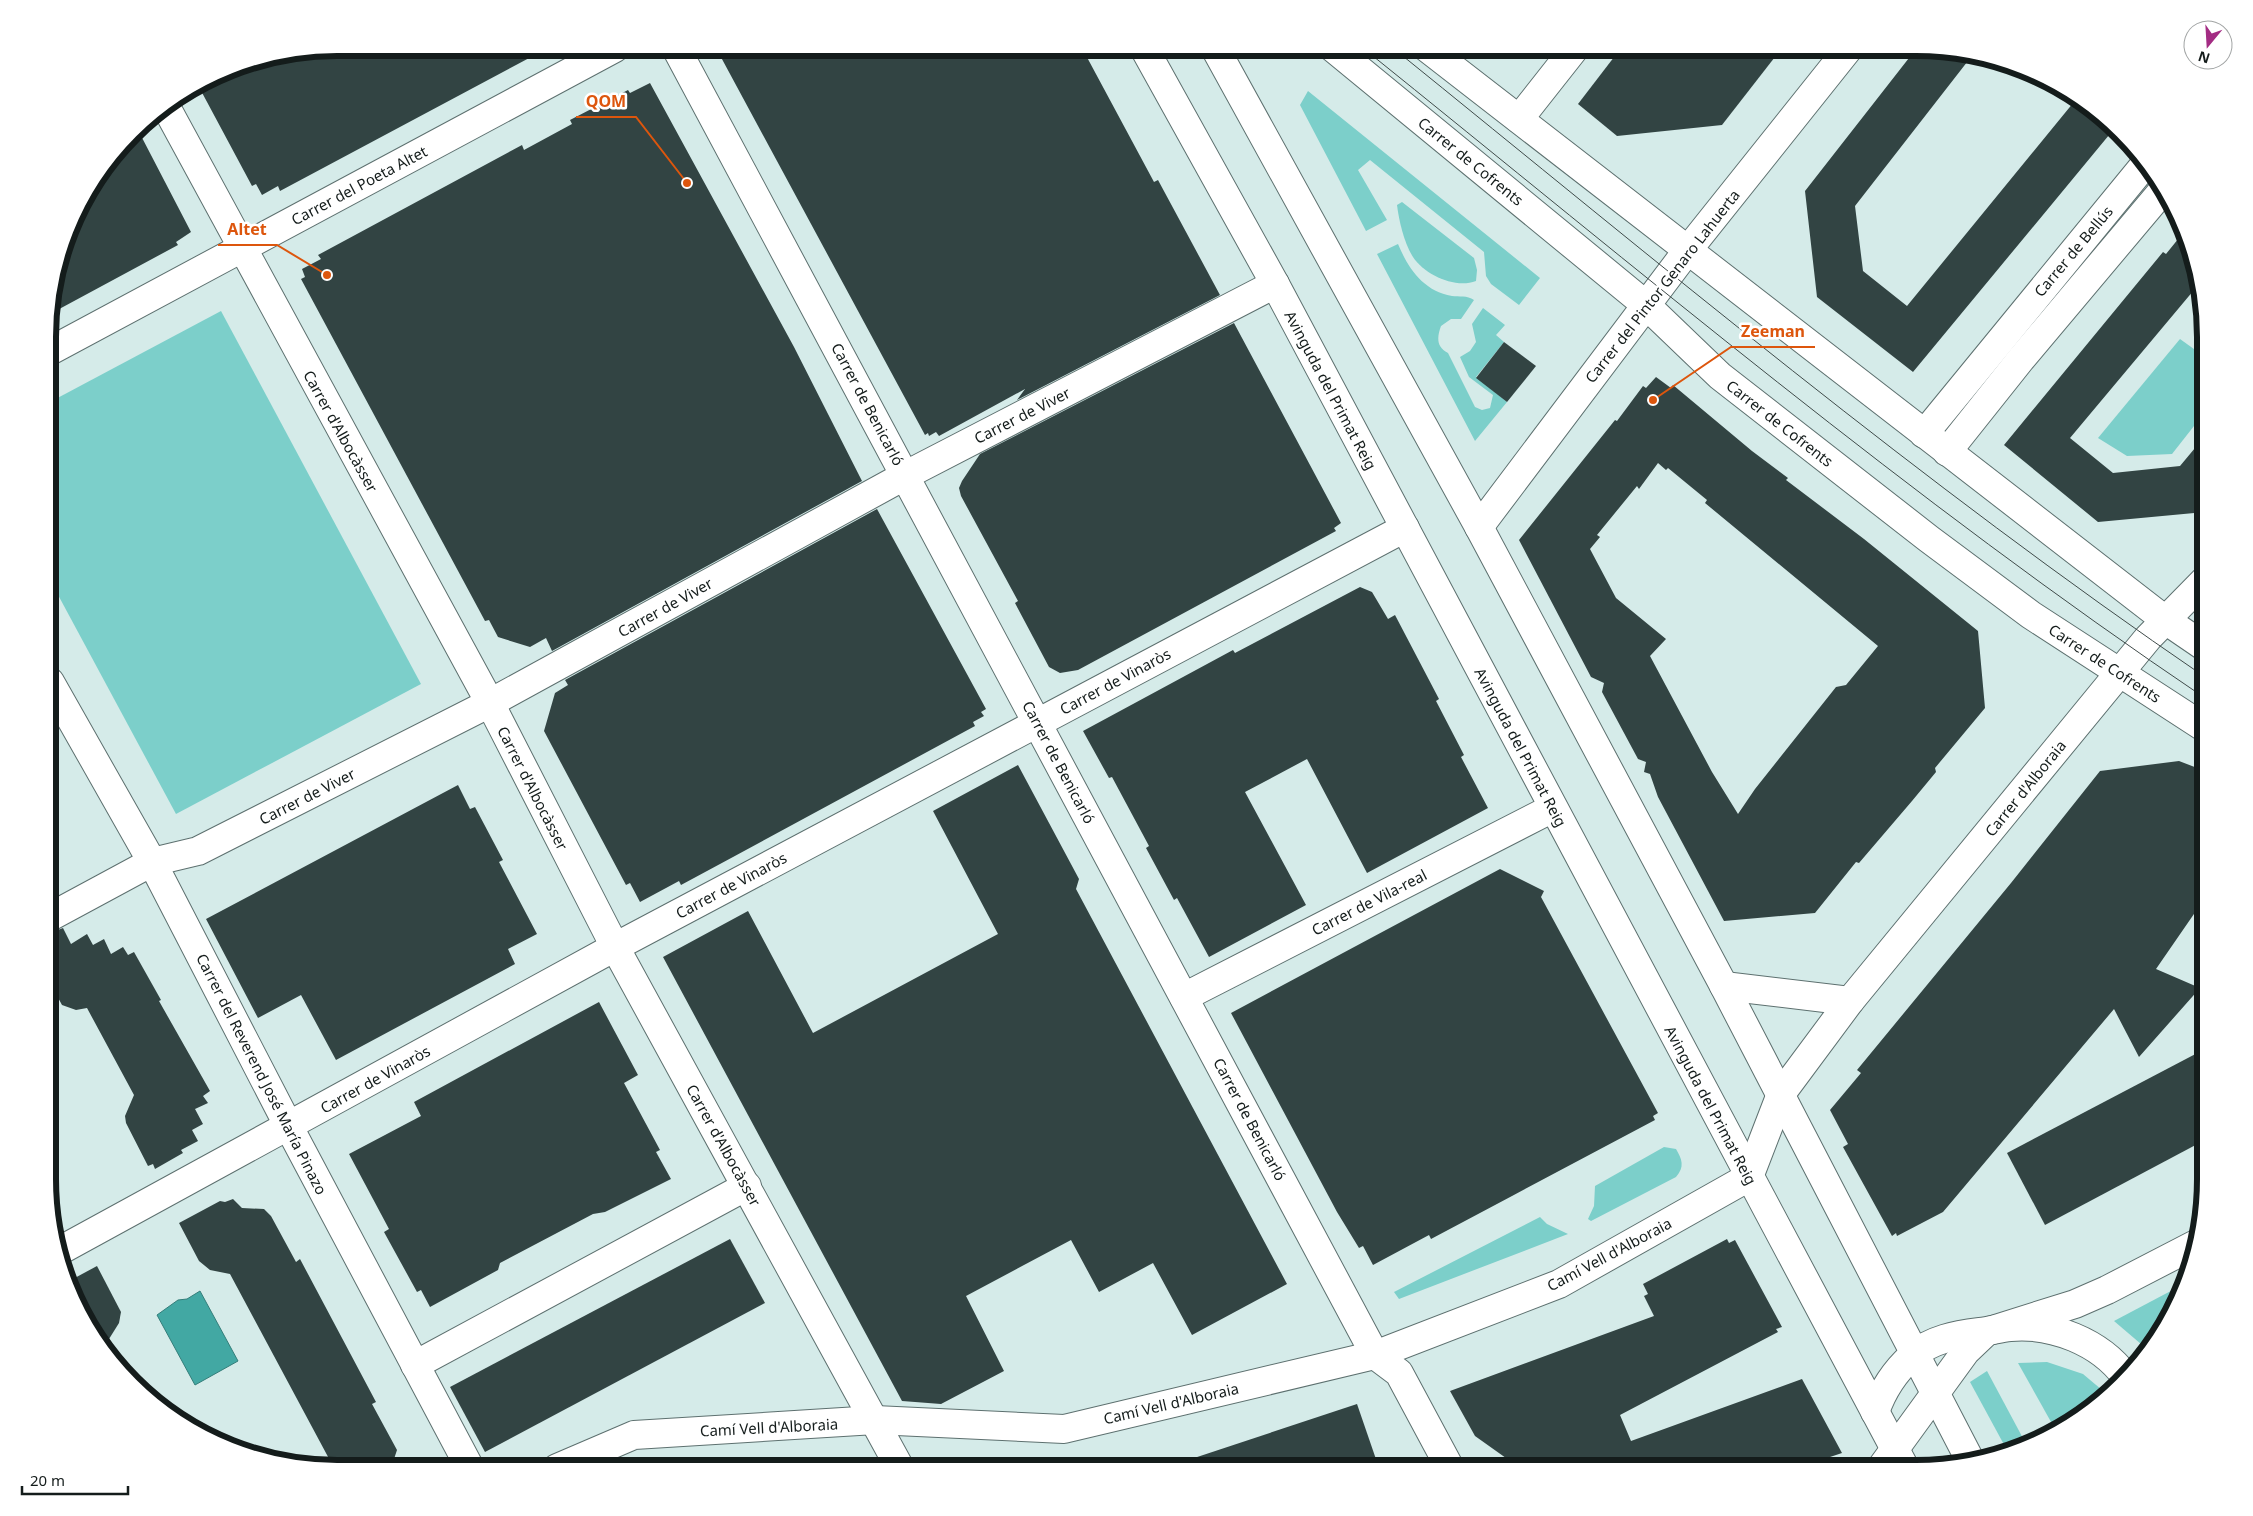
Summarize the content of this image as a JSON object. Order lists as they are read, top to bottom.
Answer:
{
  "streets": {
    "street": [
      "Carrer de Cofrents",
      "Carrer del Poeta Altet",
      "Carrer de Bellús",
      "Carrer del Pintor Genaro Lahuerta",
      "Avinguda del Primat Reig",
      "Carrer de Benicarló",
      "Carrer de Viver",
      "Carrer d'Albocàsser",
      "Carrer de Vinaròs",
      "Carrer d'Alboraia",
      "Carrer de Vila-real",
      "Carrer del Reverend José María Pinazo",
      "Camí Vell d'Alboraia"
    ]
  },
  "crossings": [
    ["Carrer de Cofrents", "Carrer del Pintor Genaro Lahuerta"],
    ["Carrer de Cofrents", "Carrer d'Alboraia"],
    ["Carrer del Poeta Altet", "Carrer d'Albocàsser"],
    ["Avinguda del Primat Reig", "Carrer de Viver"],
    ["Avinguda del Primat Reig", "Carrer de Vinaròs"],
    ["Avinguda del Primat Reig", "Carrer d'Alboraia"],
    ["Avinguda del Primat Reig", "Carrer de Vila-real"],
    ["Avinguda del Primat Reig", "Camí Vell d'Alboraia"],
    ["Carrer de Benicarló", "Carrer de Viver"],
    ["Carrer de Benicarló", "Carrer de Vinaròs"],
    ["Carrer de Benicarló", "Carrer de Vila-real"],
    ["Carrer de Benicarló", "Camí Vell d'Alboraia"],
    ["Carrer de Viver", "Carrer d'Albocàsser"],
    ["Carrer de Viver", "Carrer del Reverend José María Pinazo"],
    ["Carrer d'Albocàsser", "Carrer de Vinaròs"],
    ["Carrer d'Albocàsser", "Camí Vell d'Alboraia"],
    ["Carrer de Vinaròs", "Carrer del Reverend José María Pinazo"],
    ["Carrer d'Alboraia", "Camí Vell d'Alboraia"]
  ],
  "places": ["QOM", "Altet", "Zeeman"],
  "scale_bar": "20 m",
  "north": "bottom"
}
